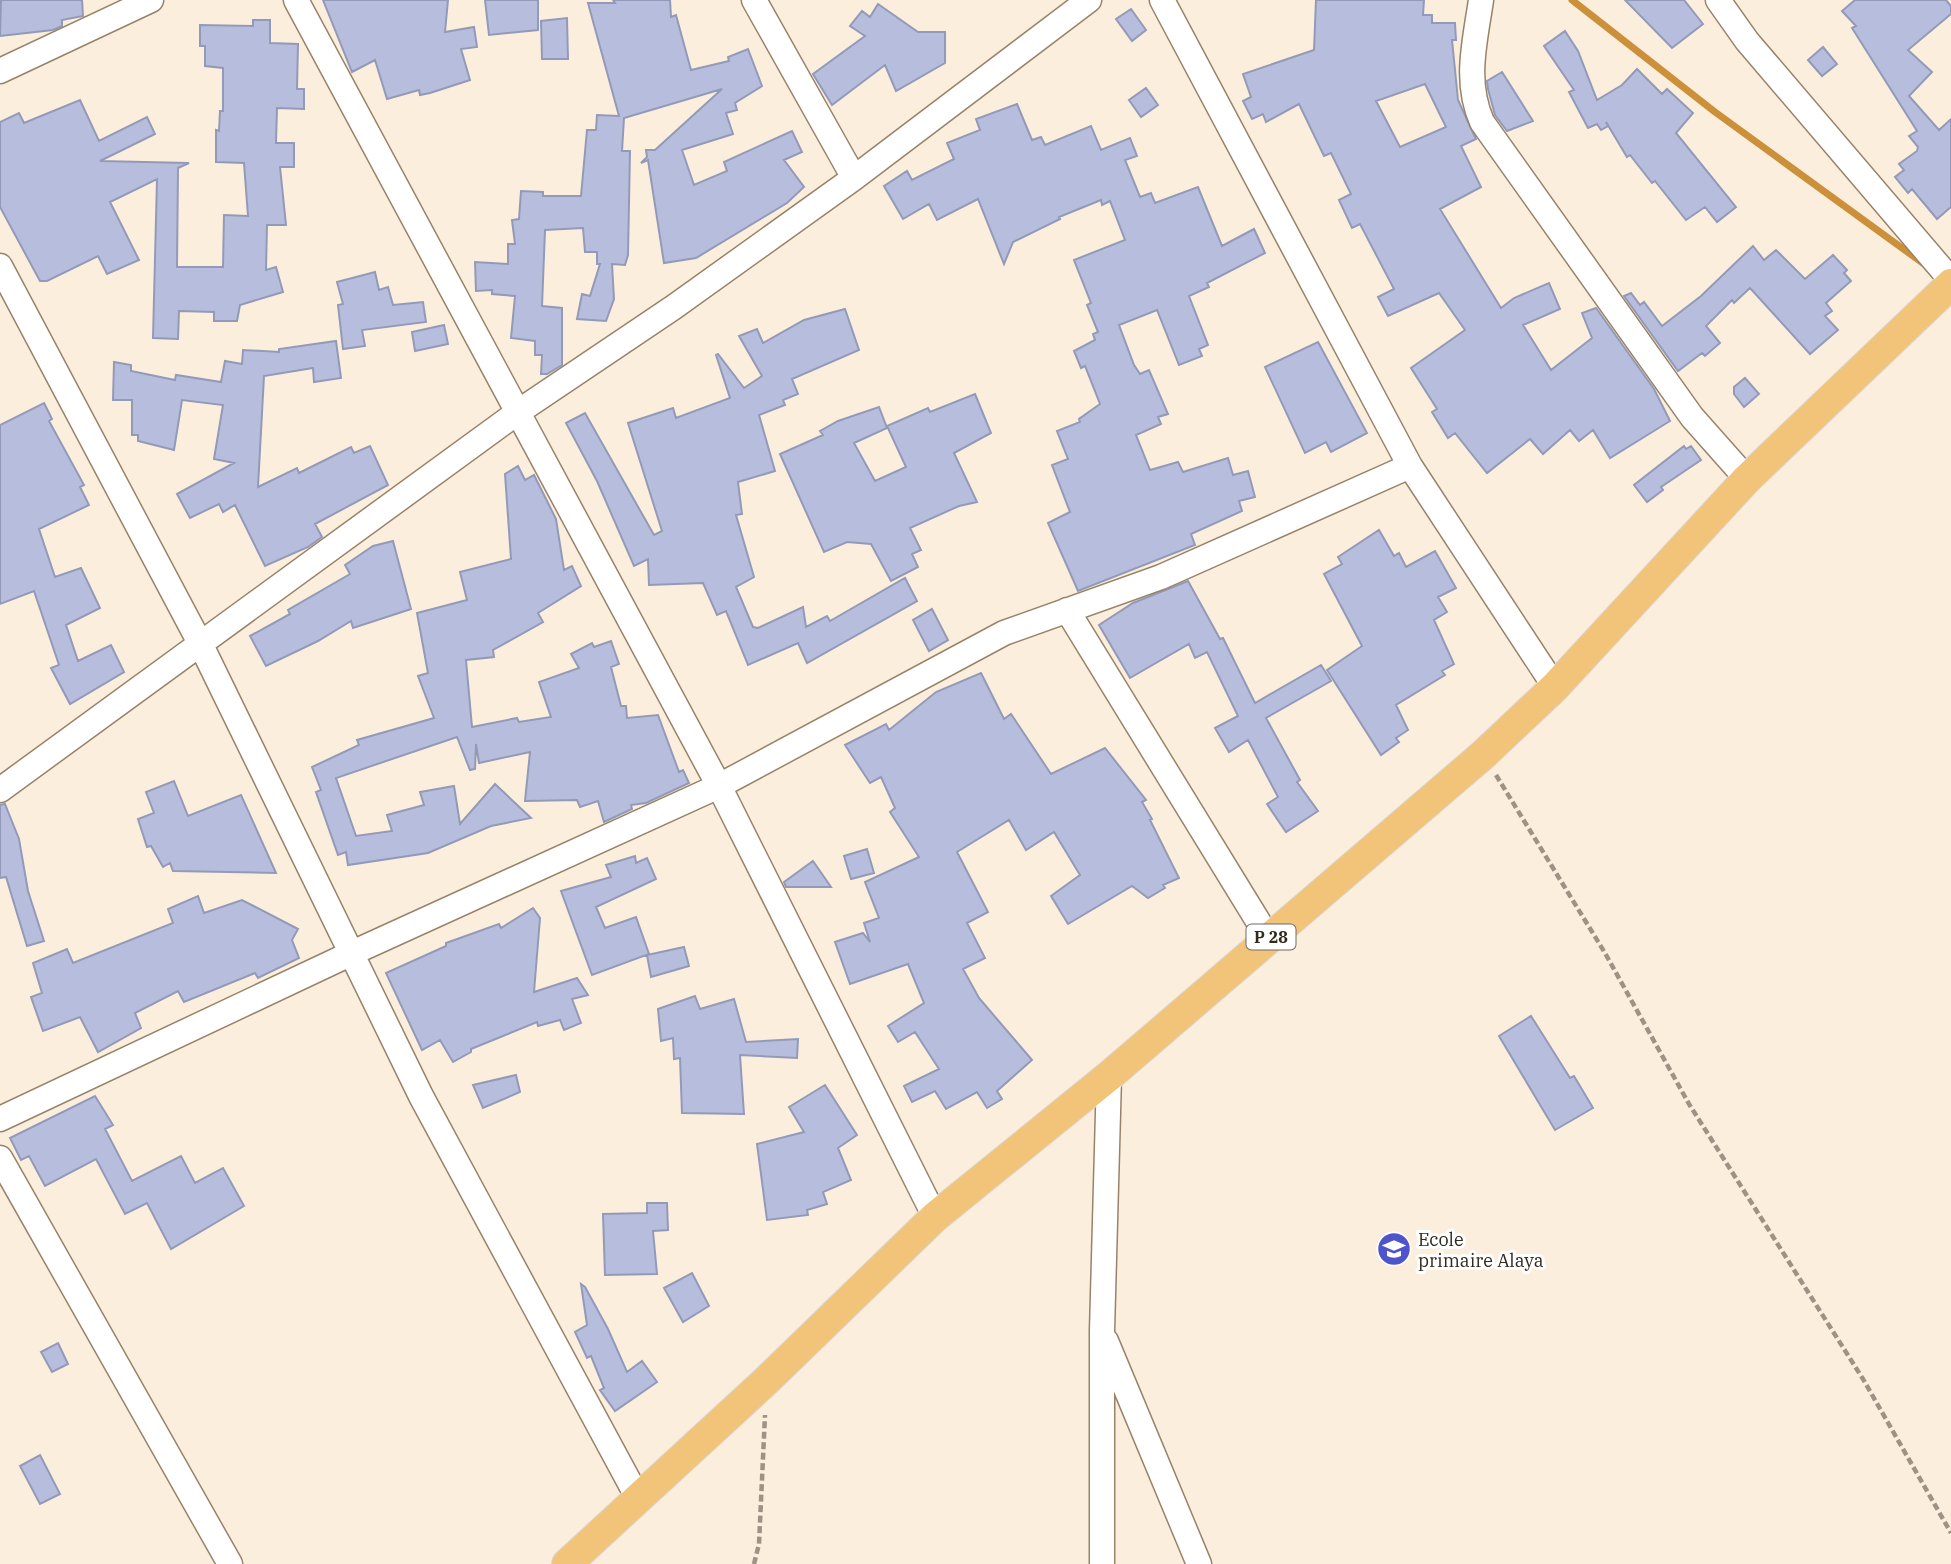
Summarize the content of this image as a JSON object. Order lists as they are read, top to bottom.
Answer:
{
  "streets": {
    "main road": ["P 28"]
  },
  "places": {
    "school or university": ["Ecole primaire Alaya"]
  }
}
